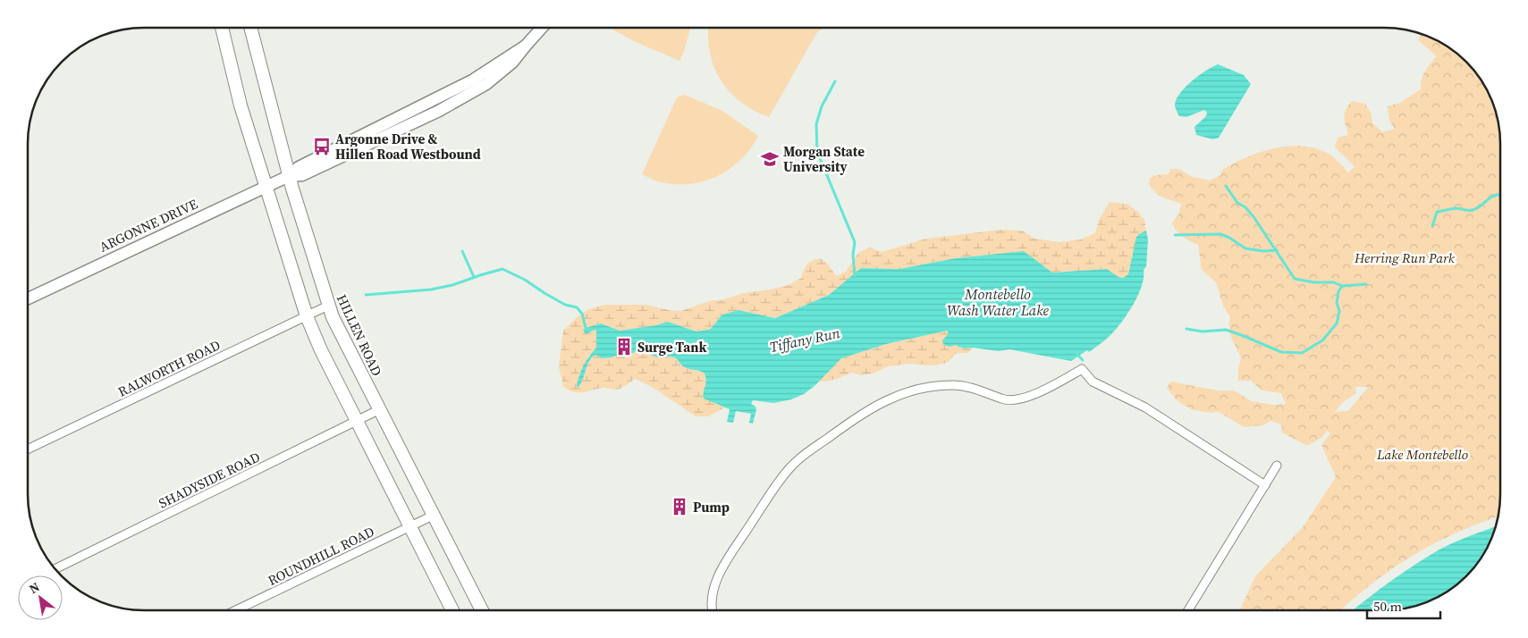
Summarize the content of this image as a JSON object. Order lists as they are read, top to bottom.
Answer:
{
  "streets": {
    "main road": ["ARGONNE DRIVE", "HILLEN ROAD"],
    "street": ["RALWORTH ROAD", "SHADYSIDE ROAD", "ROUNDHILL ROAD"]
  },
  "crossings": [
    ["ARGONNE DRIVE", "HILLEN ROAD"],
    ["HILLEN ROAD", "RALWORTH ROAD"],
    ["HILLEN ROAD", "SHADYSIDE ROAD"],
    ["HILLEN ROAD", "ROUNDHILL ROAD"]
  ],
  "water": ["Montebello Wash Water Lake", "Tiffany Run"],
  "parks": ["Herring Run Park", "Lake Montebello"],
  "places": {
    "bus stop": ["Argonne Drive & Hillen Road Westbound"],
    "school or university": ["Morgan State University"],
    "building": ["Surge Tank", "Pump"]
  },
  "scale_bar": "50 m",
  "north": "top left"
}
